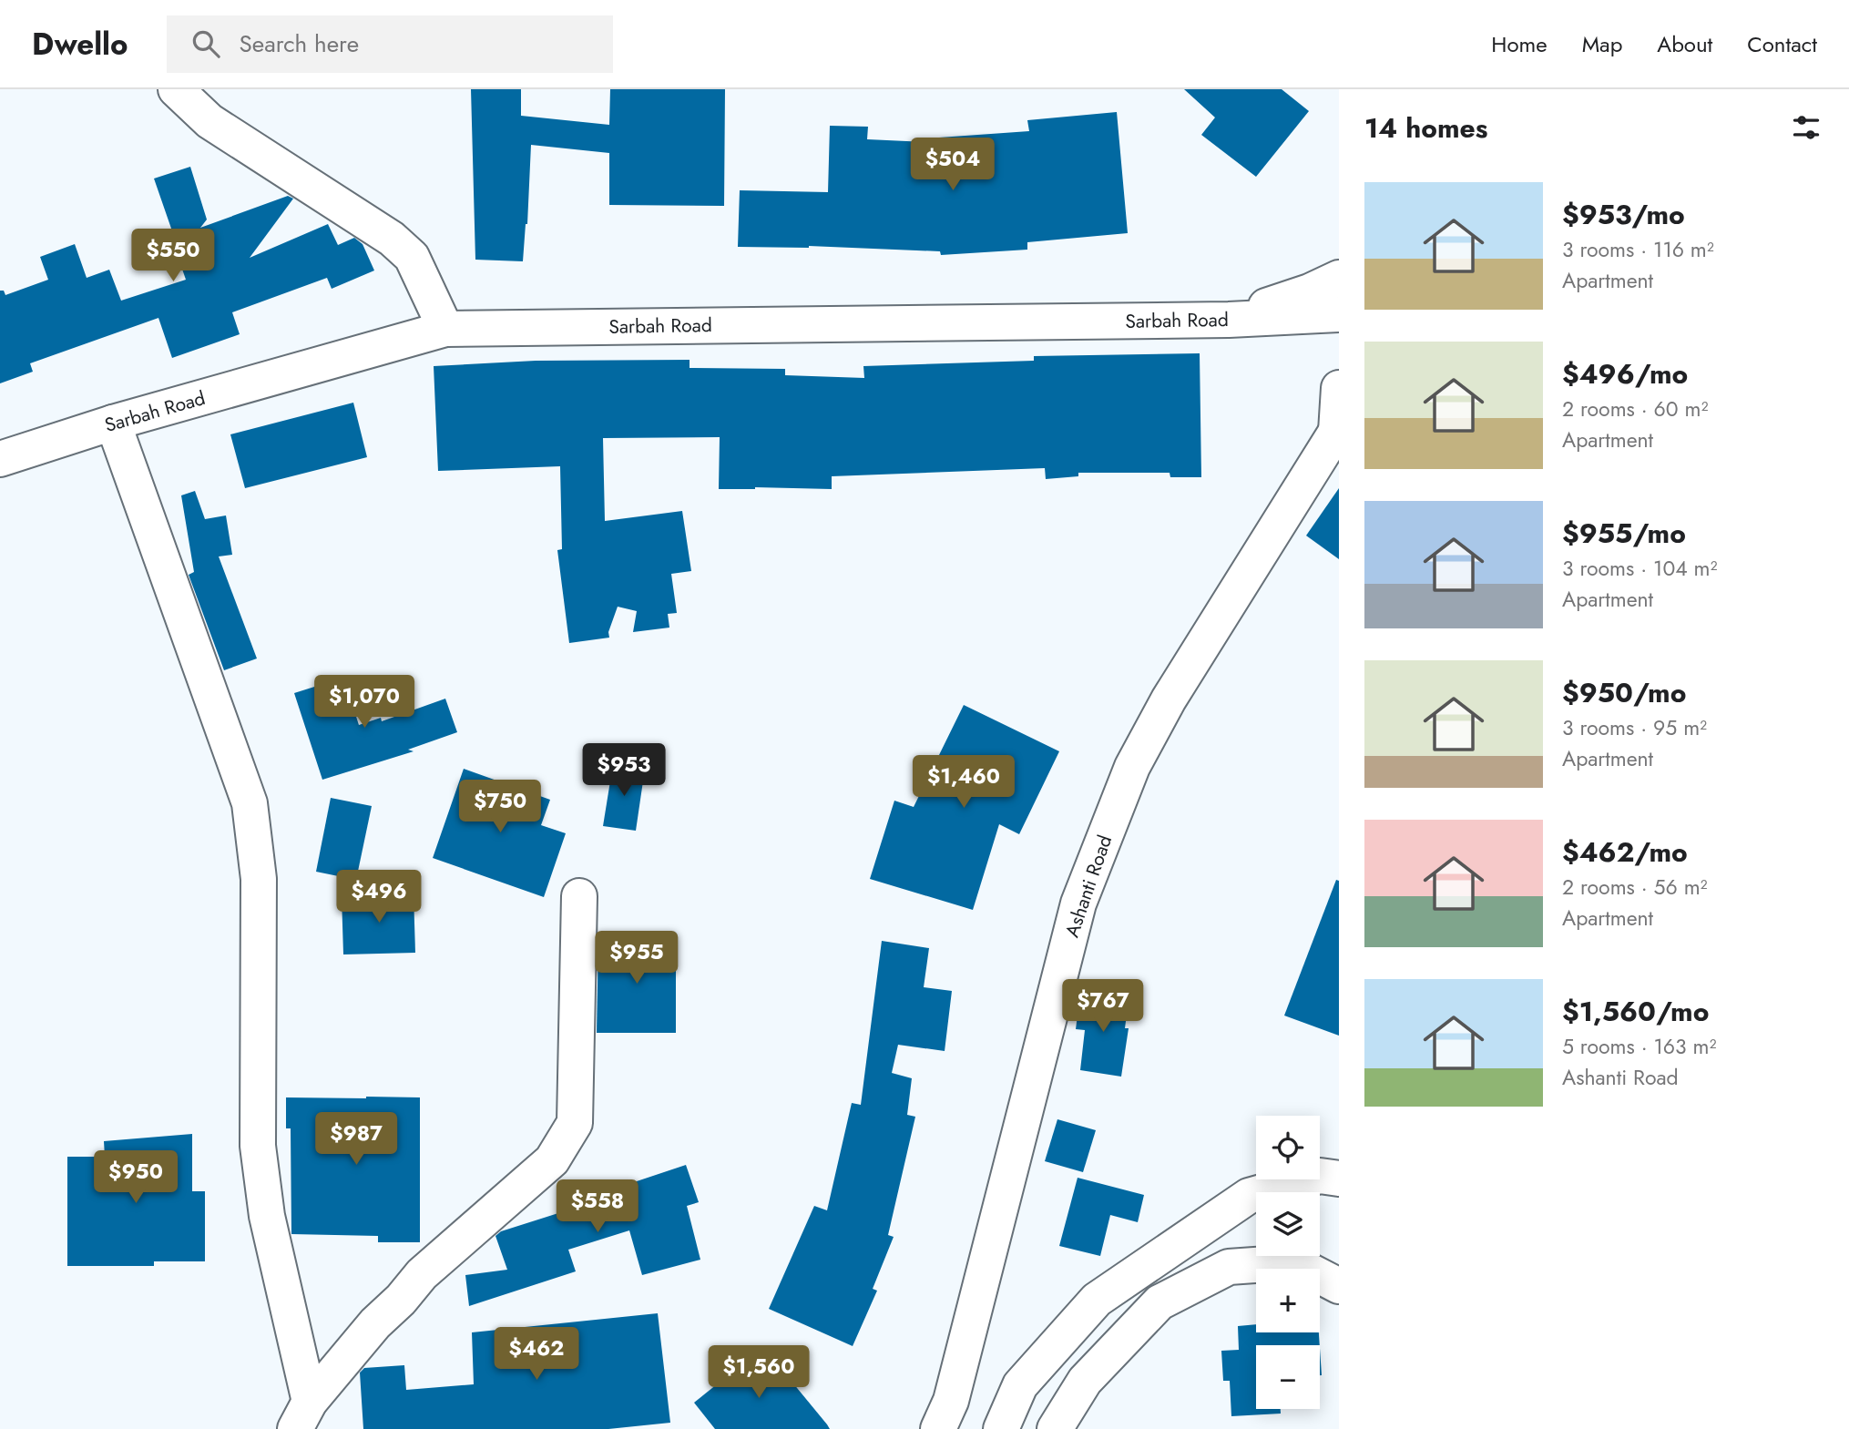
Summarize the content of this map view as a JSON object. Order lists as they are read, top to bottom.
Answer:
{
  "streets": {
    "street": ["Sarbah Road", "Ashanti Road"]
  },
  "page": {
    "header": "Dwello",
    "search": "Search here",
    "nav": [
      "Home",
      "Map",
      "About",
      "Contact"
    ],
    "heading": "14 homes",
    "price": [
      "$504",
      "$550",
      "$1,070",
      "$953",
      "$1,460",
      "$750",
      "$496",
      "$955",
      "$767",
      "$987",
      "$950",
      "$558",
      "$462",
      "$1,560"
    ],
    "list": [
      {
        "name": "$953/mo",
        "note": "3 rooms · 116 m² · Apartment"
      },
      {
        "name": "$496/mo",
        "note": "2 rooms · 60 m² · Apartment"
      },
      {
        "name": "$955/mo",
        "note": "3 rooms · 104 m² · Apartment"
      },
      {
        "name": "$950/mo",
        "note": "3 rooms · 95 m² · Apartment"
      },
      {
        "name": "$462/mo",
        "note": "2 rooms · 56 m² · Apartment"
      },
      {
        "name": "$1,560/mo",
        "note": "5 rooms · 163 m² · Ashanti Road"
      }
    ],
    "map_buttons": ["+", "−"]
  }
}
